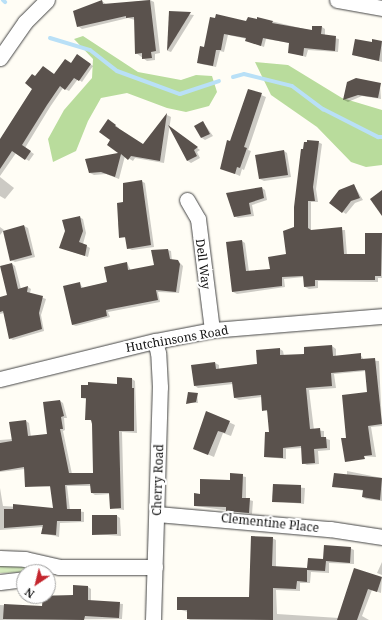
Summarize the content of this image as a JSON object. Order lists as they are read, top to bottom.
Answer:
{
  "streets": {
    "street": [
      "Dell Way",
      "Hutchinsons Road",
      "Cherry Road",
      "Clementine Place"
    ]
  },
  "crossings": [
    ["Dell Way", "Hutchinsons Road"],
    ["Hutchinsons Road", "Cherry Road"],
    ["Cherry Road", "Clementine Place"]
  ],
  "north": "bottom left"
}
